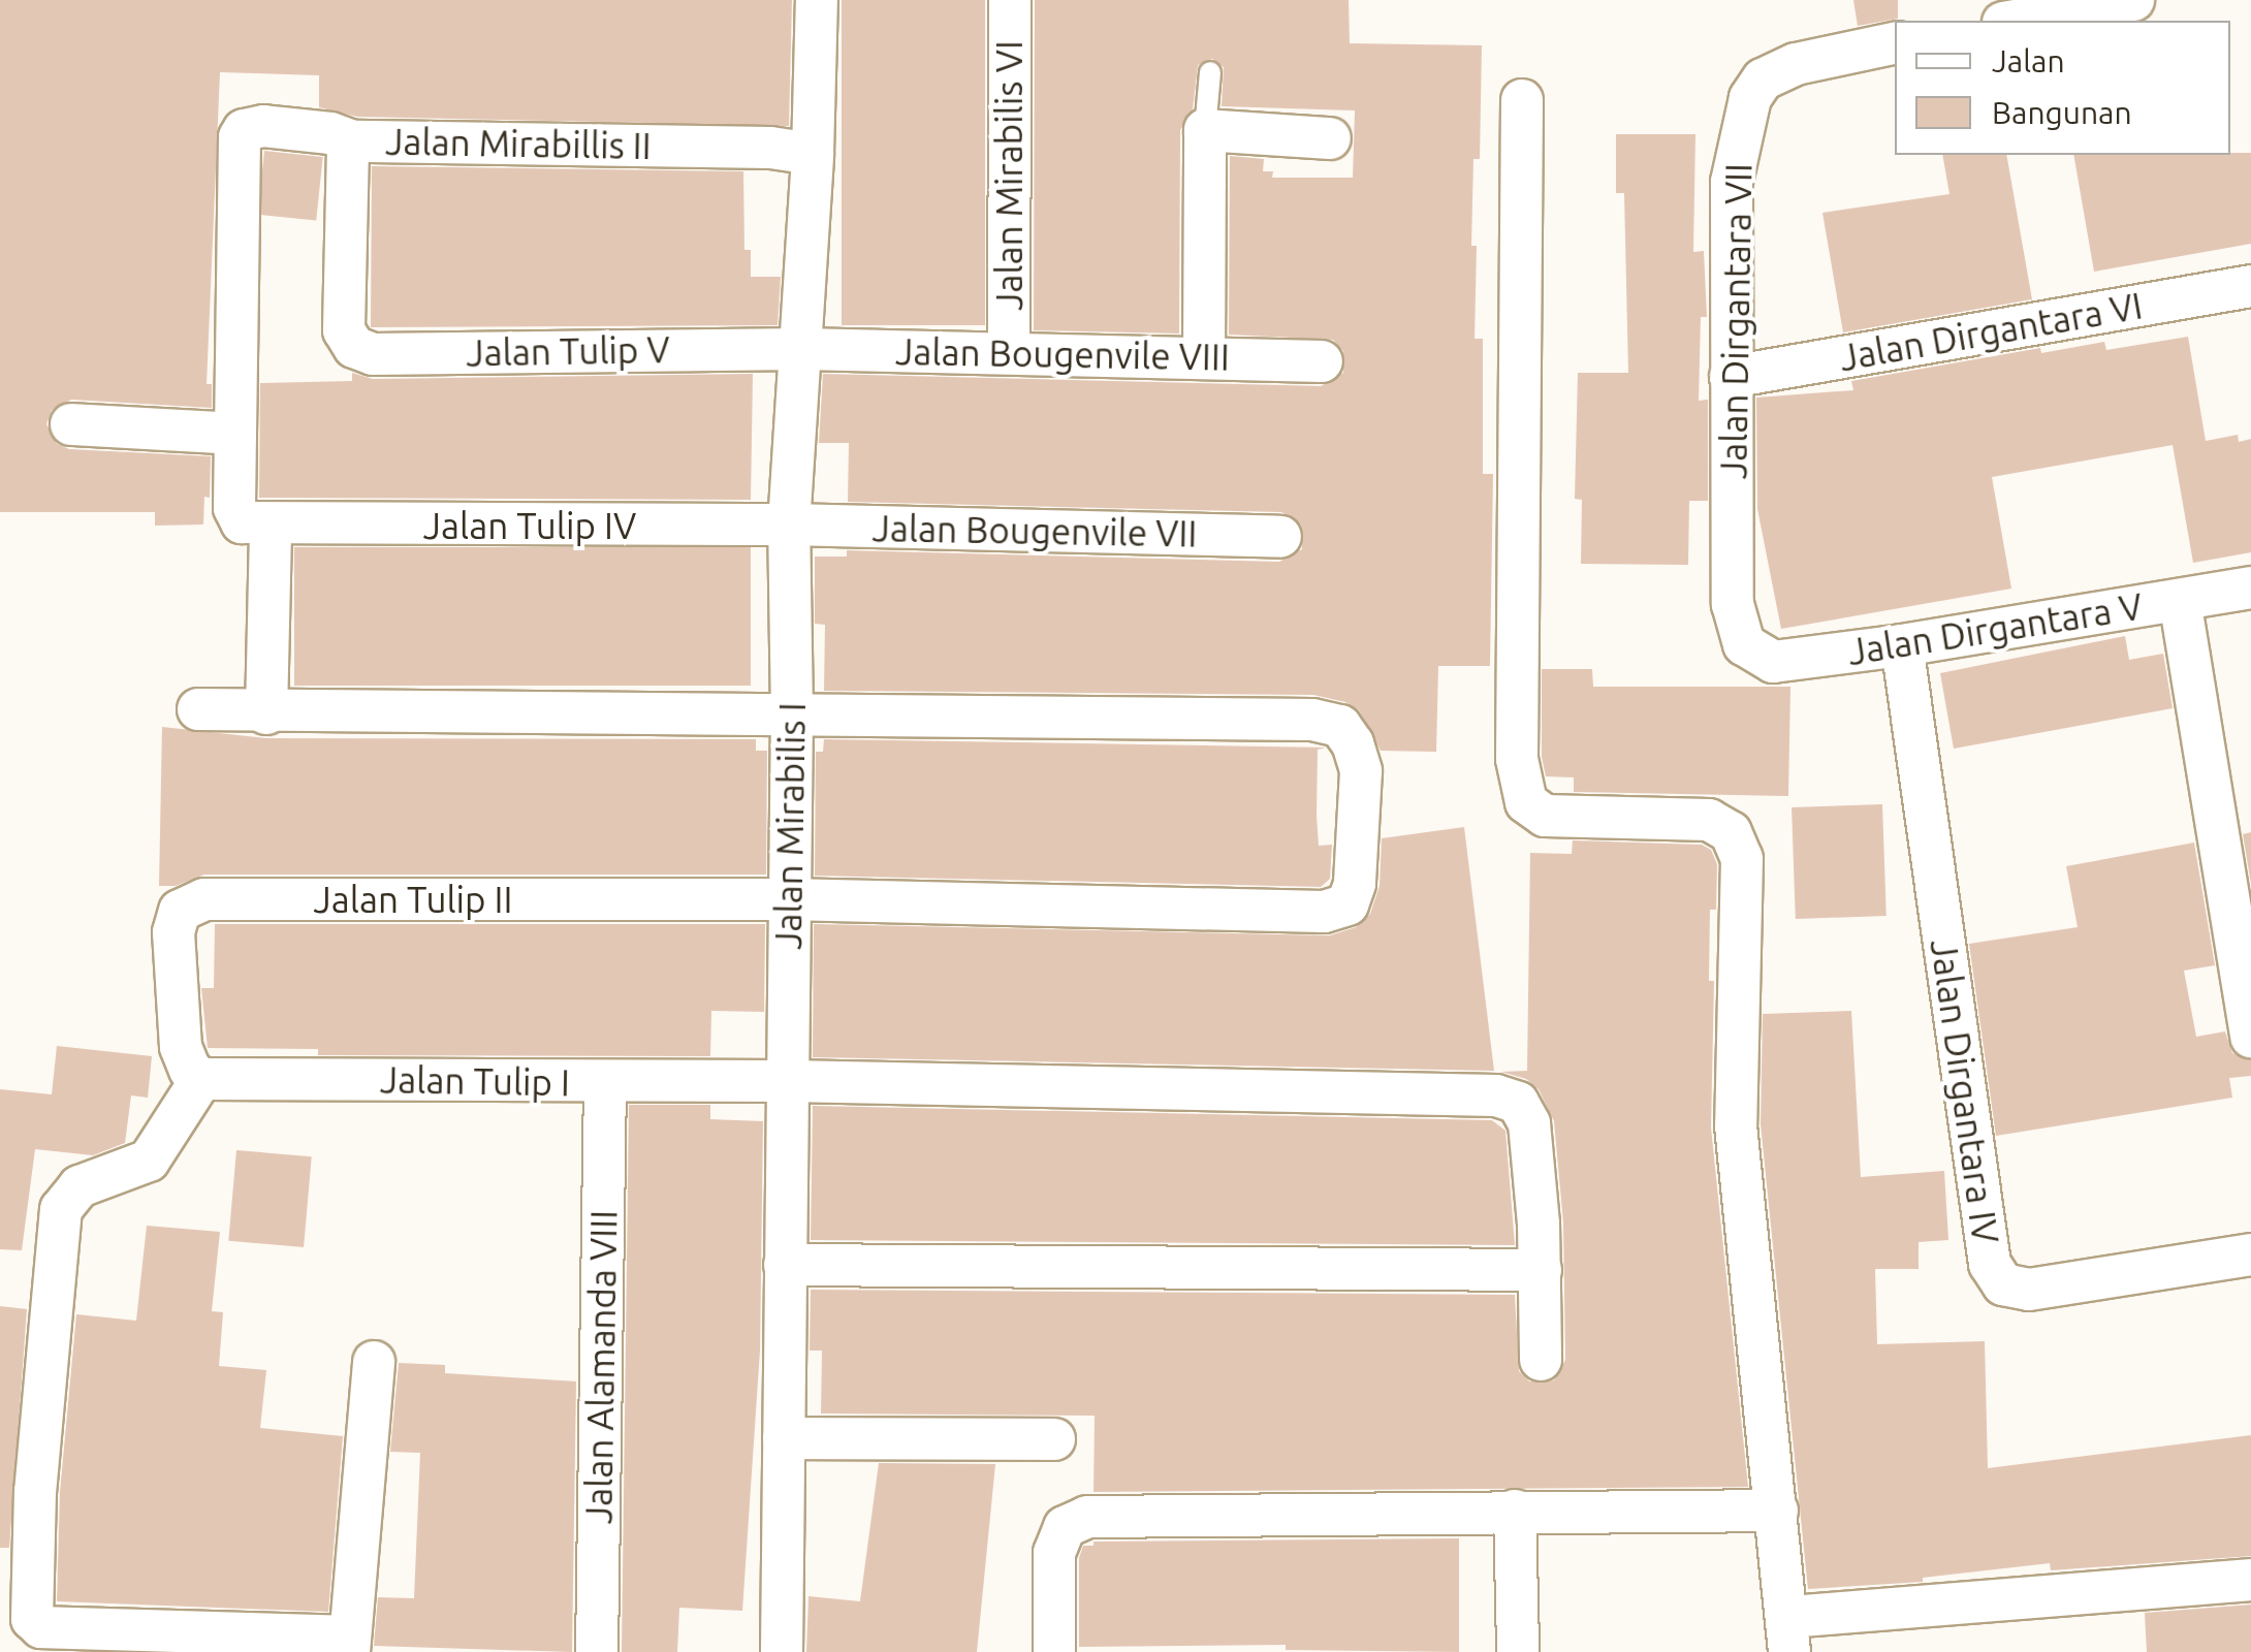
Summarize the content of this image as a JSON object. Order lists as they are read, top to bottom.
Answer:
{
  "streets": {
    "street": [
      "Jalan Mirabillis II",
      "Jalan Mirabilis VI",
      "Jalan Dirgantara VII",
      "Jalan Dirgantara VI",
      "Jalan Tulip V",
      "Jalan Bougenvile VIII",
      "Jalan Tulip IV",
      "Jalan Bougenvile VII",
      "Jalan Dirgantara V",
      "Jalan Mirabilis I",
      "Jalan Tulip II",
      "Jalan Tulip I",
      "Jalan Dirgantara IV",
      "Jalan Alamanda VIII"
    ]
  },
  "crossings": [
    ["Jalan Mirabillis II", "Jalan Tulip V"],
    ["Jalan Mirabillis II", "Jalan Mirabilis I"],
    ["Jalan Mirabilis VI", "Jalan Bougenvile VIII"],
    ["Jalan Dirgantara VII", "Jalan Dirgantara VI"],
    ["Jalan Dirgantara VII", "Jalan Dirgantara V"],
    ["Jalan Tulip V", "Jalan Bougenvile VIII"],
    ["Jalan Tulip V", "Jalan Mirabilis I"],
    ["Jalan Bougenvile VIII", "Jalan Mirabilis I"],
    ["Jalan Tulip IV", "Jalan Bougenvile VII"],
    ["Jalan Tulip IV", "Jalan Mirabilis I"],
    ["Jalan Bougenvile VII", "Jalan Mirabilis I"],
    ["Jalan Dirgantara V", "Jalan Dirgantara IV"],
    ["Jalan Mirabilis I", "Jalan Tulip II"],
    ["Jalan Mirabilis I", "Jalan Tulip I"],
    ["Jalan Tulip II", "Jalan Tulip I"],
    ["Jalan Tulip I", "Jalan Alamanda VIII"]
  ],
  "legend": ["Jalan", "Bangunan"]
}
